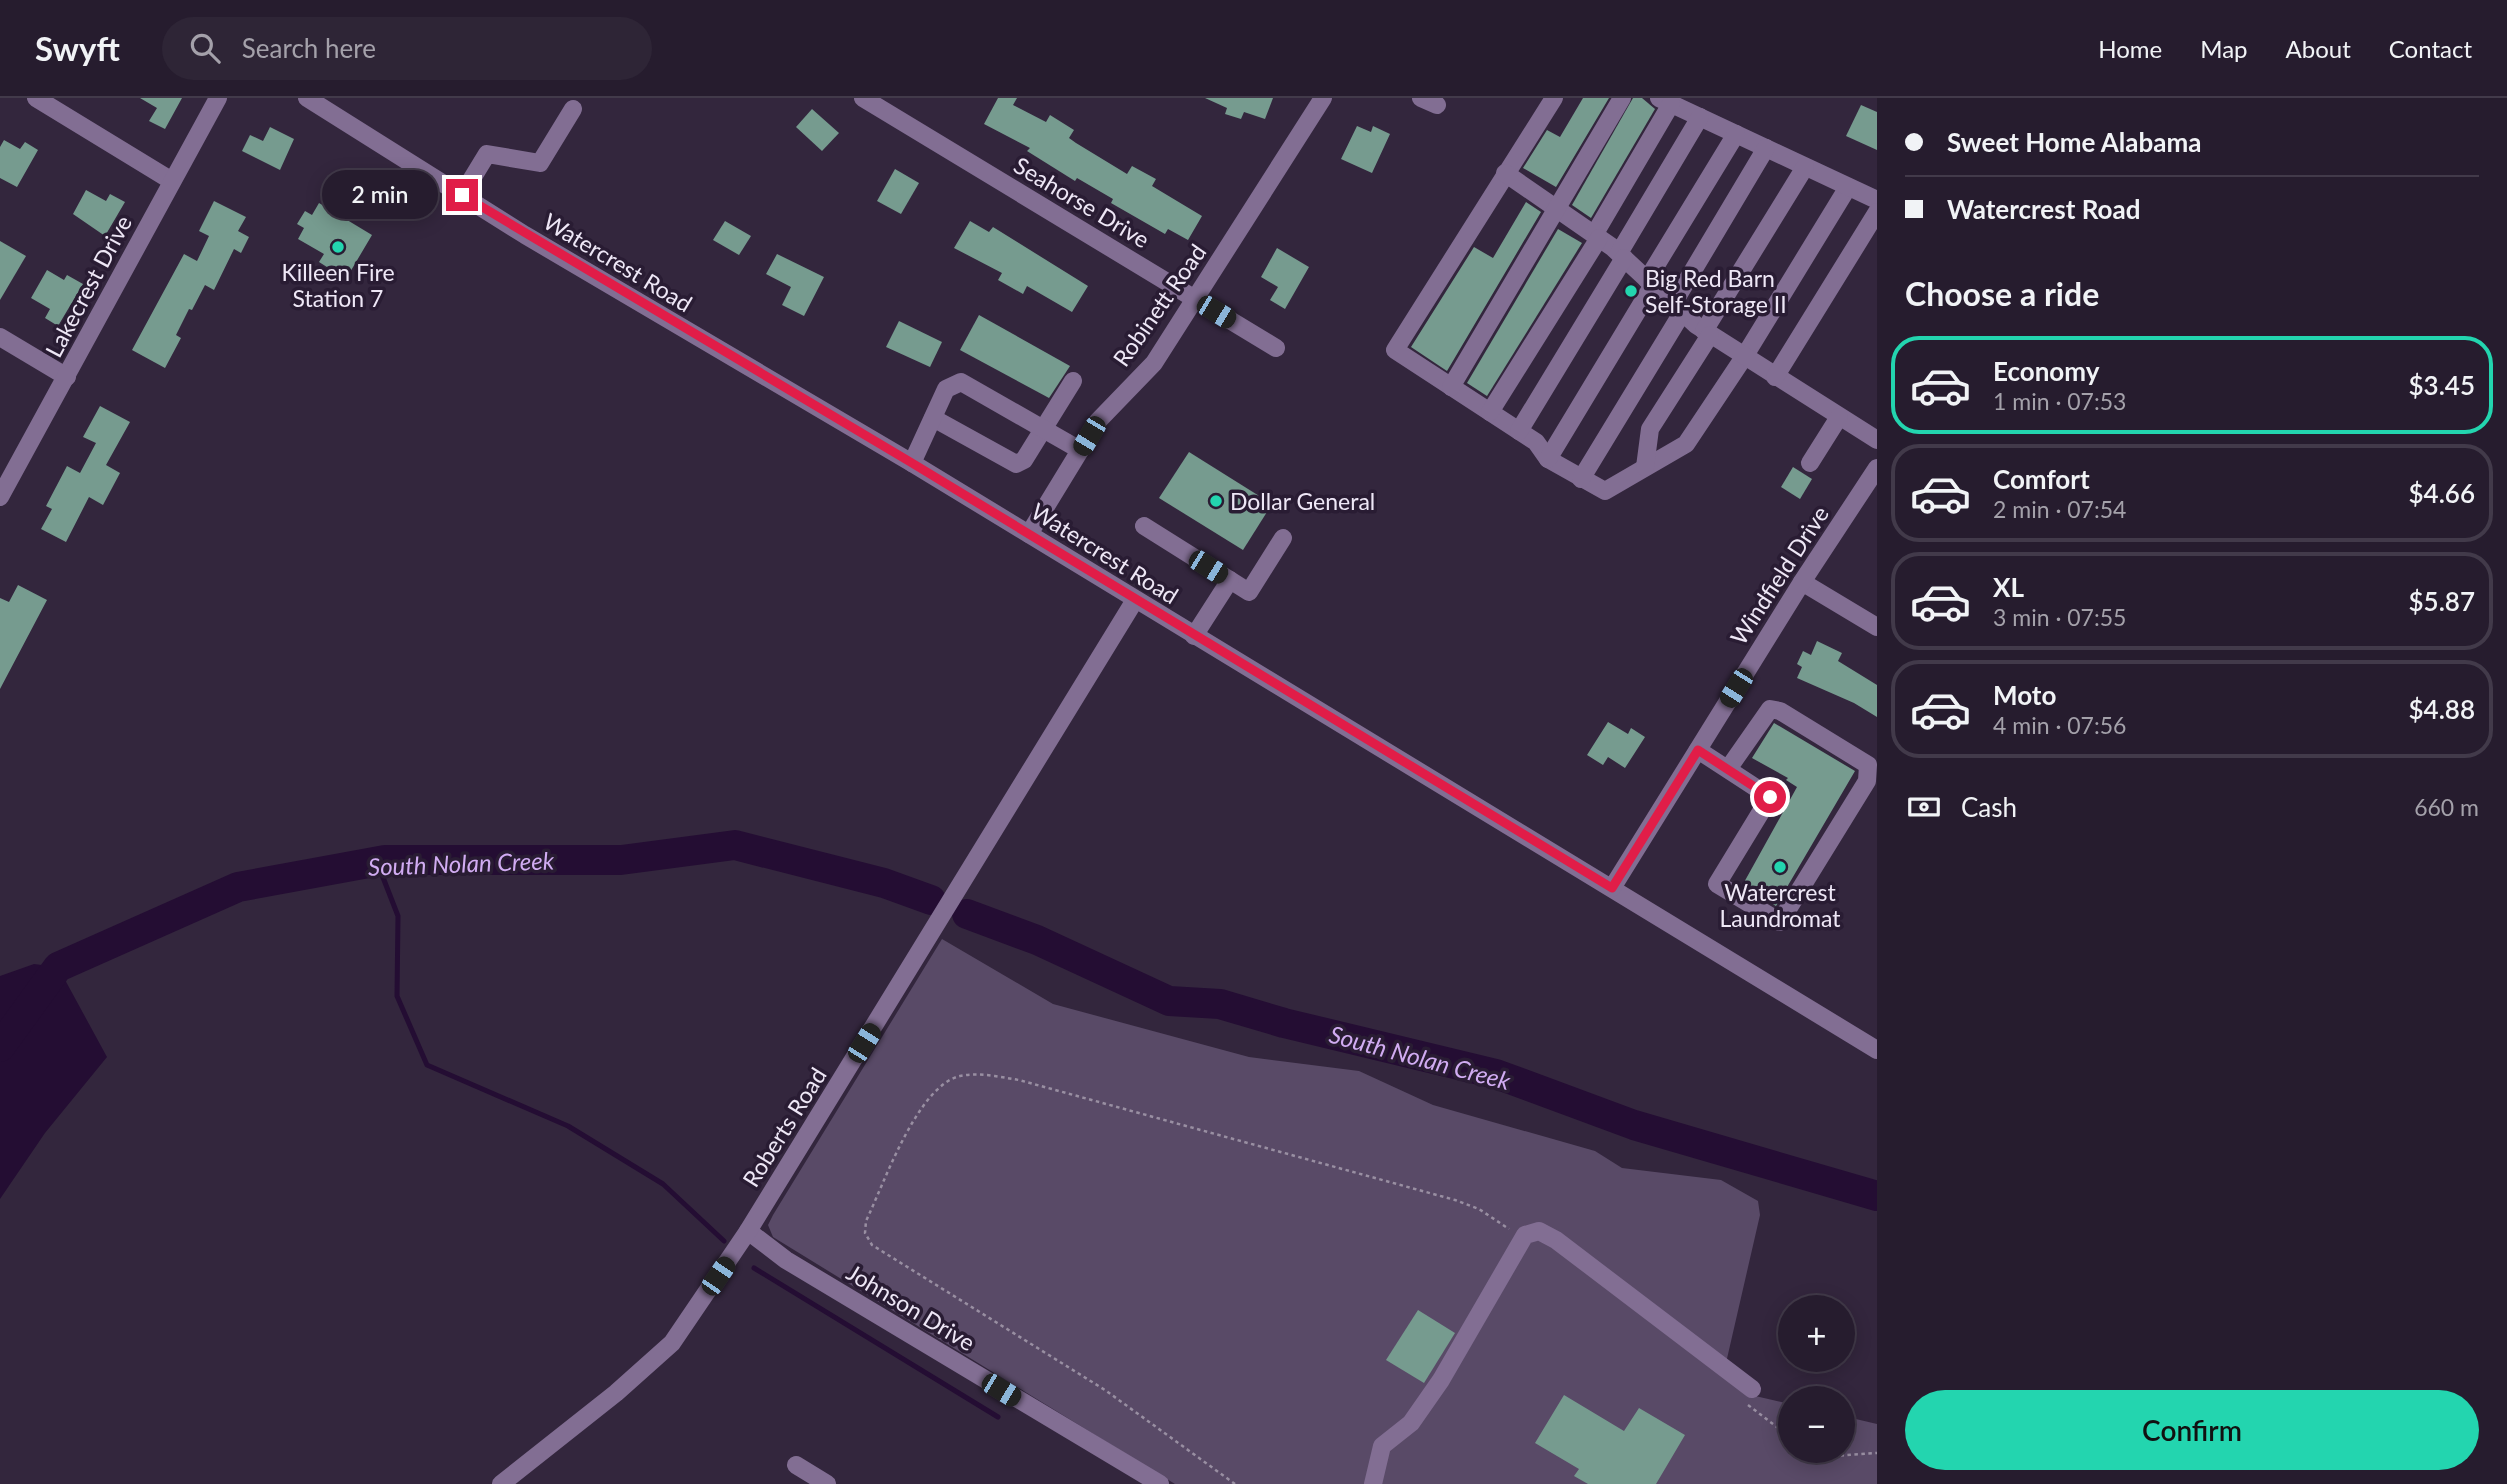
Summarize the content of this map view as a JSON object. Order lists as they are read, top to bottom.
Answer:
{
  "streets": {
    "street": [
      "Seahorse Drive",
      "Watercrest Road",
      "Lakecrest Drive",
      "Robinett Road",
      "Windfield Drive",
      "Roberts Road",
      "Johnson Drive"
    ]
  },
  "crossings": [
    ["Seahorse Drive", "Robinett Road"],
    ["Watercrest Road", "Robinett Road"],
    ["Watercrest Road", "Windfield Drive"],
    ["Watercrest Road", "Roberts Road"],
    ["Roberts Road", "Johnson Drive"]
  ],
  "water": ["South Nolan Creek"],
  "places": [
    "Killeen Fire Station 7",
    "Big Red Barn Self-Storage II",
    "Dollar General",
    "Watercrest Laundromat"
  ],
  "page": {
    "header": "Swyft",
    "search": "Search here",
    "nav": [
      "Home",
      "Map",
      "About",
      "Contact"
    ],
    "banner": ["Sweet Home Alabama", "Watercrest Road"],
    "bubble": "2 min",
    "heading": "Choose a ride",
    "list": [
      {
        "name": "Economy",
        "note": "1 min · 07:53",
        "value": "$3.45"
      },
      {
        "name": "Comfort",
        "note": "2 min · 07:54",
        "value": "$4.66"
      },
      {
        "name": "XL",
        "note": "3 min · 07:55",
        "value": "$5.87"
      },
      {
        "name": "Moto",
        "note": "4 min · 07:56",
        "value": "$4.88"
      }
    ],
    "pay": ["Cash", "660 m"],
    "map_buttons": ["+", "−"],
    "buttons": "Confirm"
  }
}
